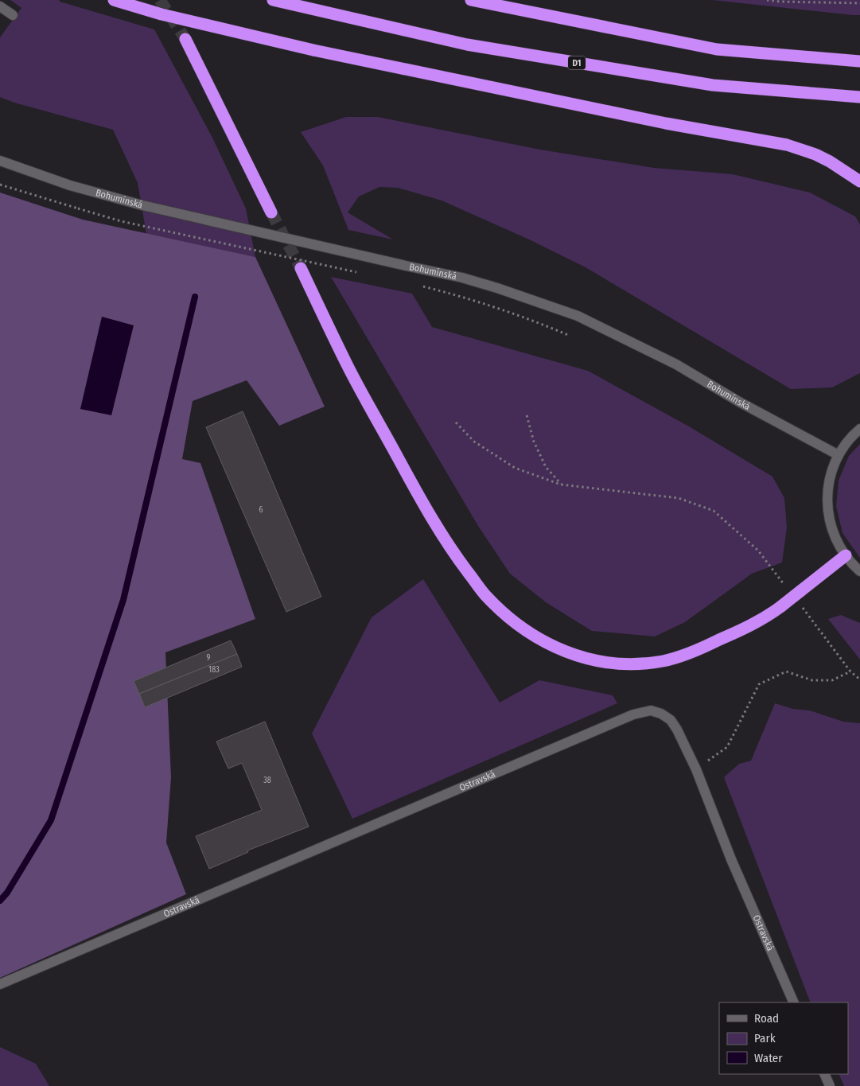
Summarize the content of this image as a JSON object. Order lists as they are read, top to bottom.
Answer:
{
  "streets": {
    "highway": ["D1"],
    "main road": ["Bohumínská", "Ostravská"]
  },
  "house_numbers": [
    "6",
    "9",
    "183",
    "38"
  ],
  "legend": ["Road", "Park", "Water"]
}
